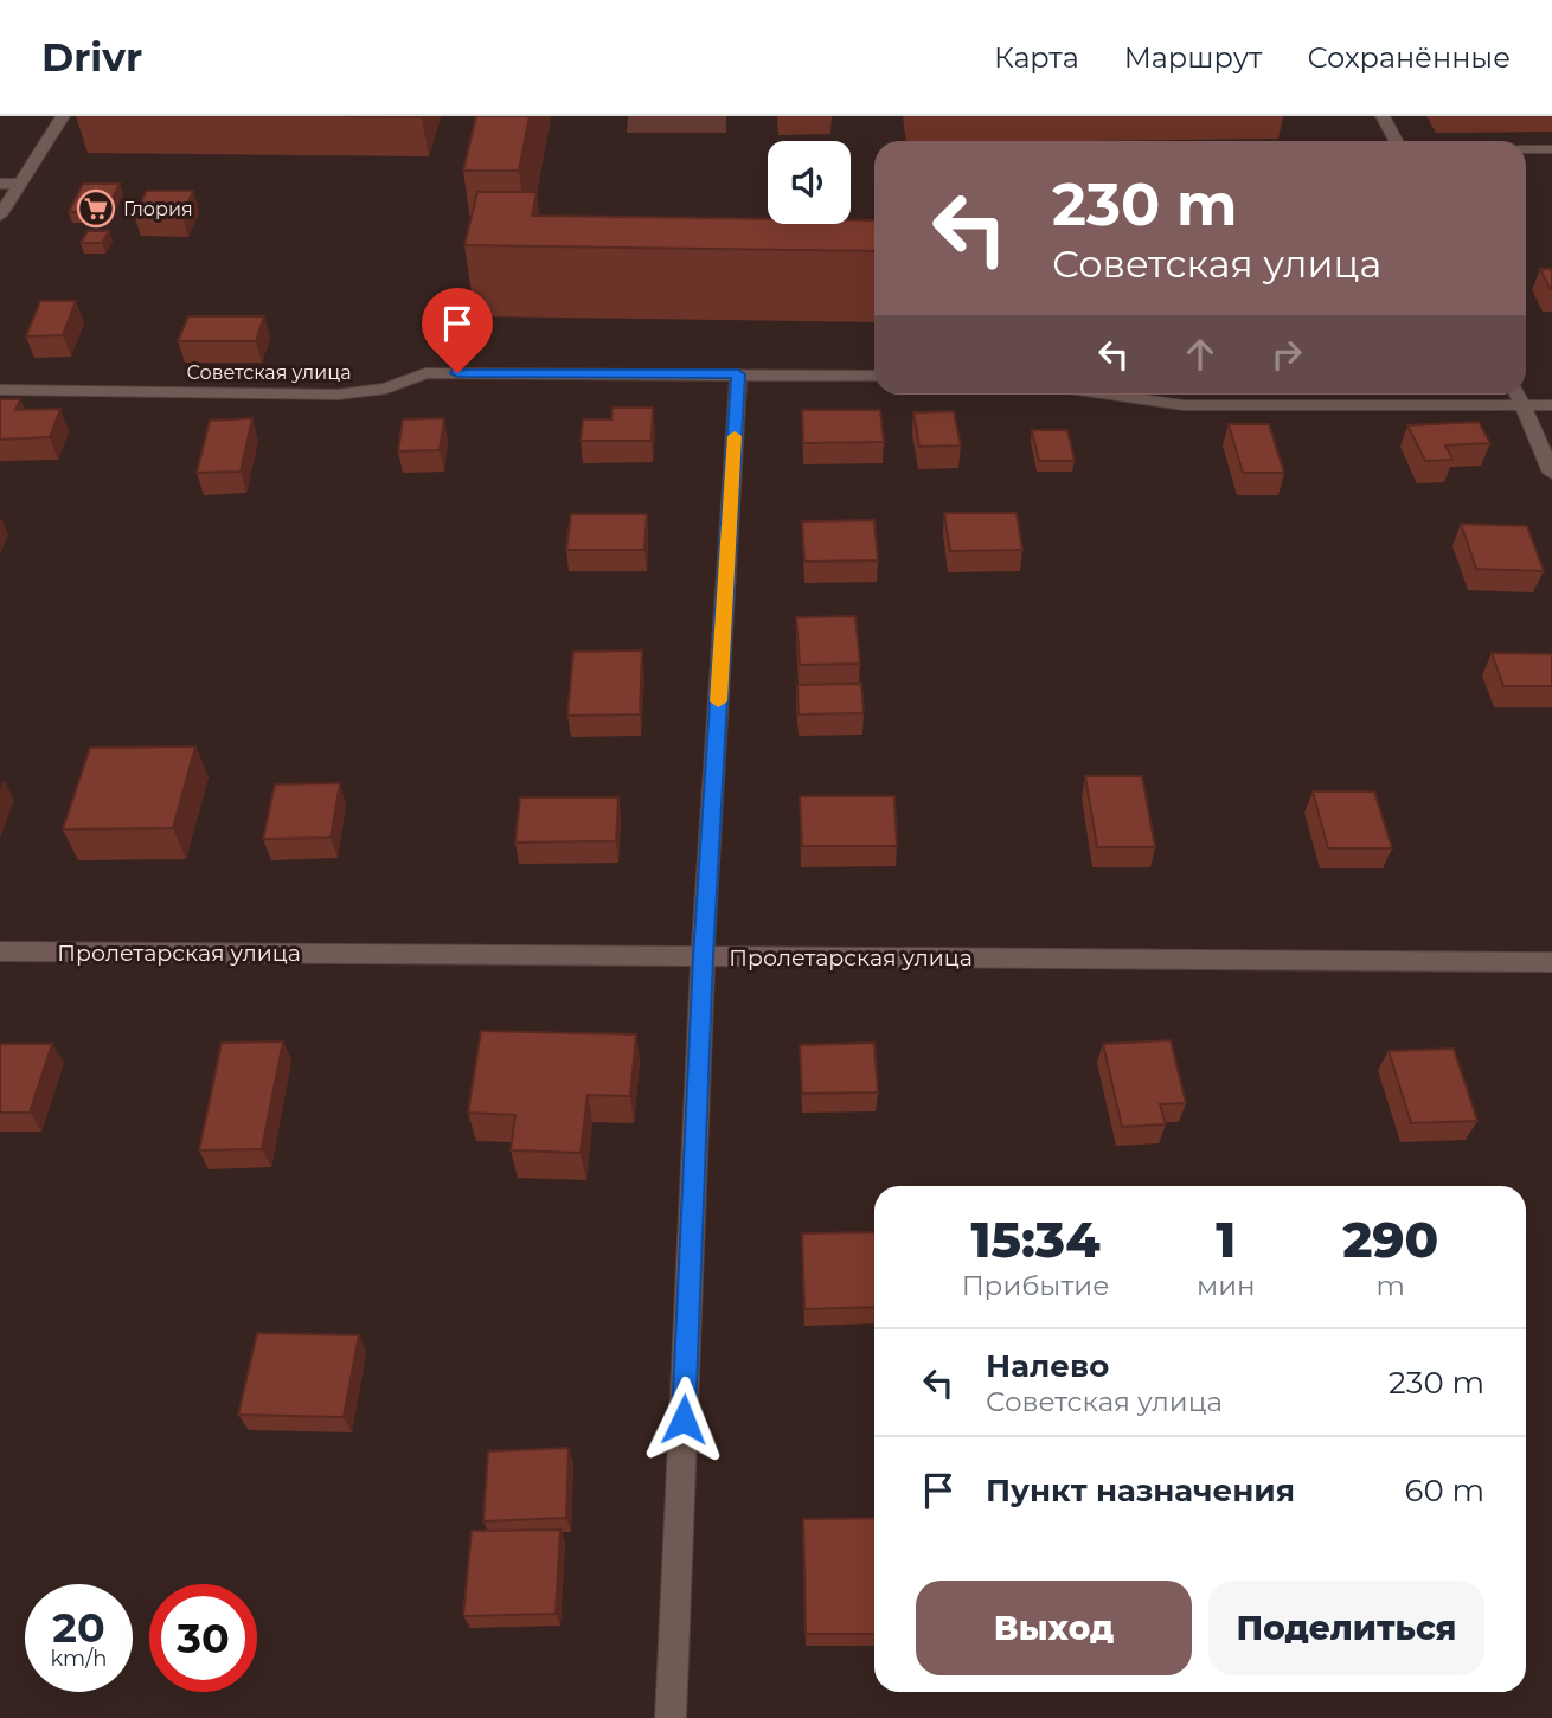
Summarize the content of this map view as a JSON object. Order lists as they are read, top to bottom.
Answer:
{
  "streets": {
    "street": ["Советская улица", "Пролетарская улица"]
  },
  "places": {
    "supermarket": ["Глория"]
  },
  "page": {
    "header": "Drivr",
    "nav": ["Карта", "Маршрут", "Сохранённые"],
    "turn": ["230 m", "Советская улица"],
    "eta": [
      "15:34",
      "Прибытие",
      "1",
      "мин",
      "290",
      "m"
    ],
    "list": [
      {
        "name": "Налево",
        "note": "Советская улица",
        "value": "230 m"
      },
      {
        "name": "Пункт назначения",
        "value": "60 m"
      }
    ],
    "buttons": ["Выход", "Поделиться"],
    "speed": "20 km/h",
    "limit": "30"
  }
}
